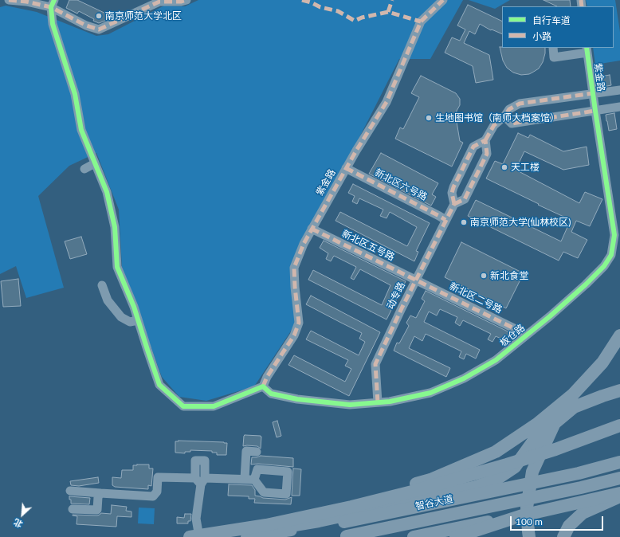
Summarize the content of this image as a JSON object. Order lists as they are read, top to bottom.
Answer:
{
  "streets": {
    "highway": ["智谷大道"],
    "street": [
      "紫金路",
      "新北区六号路",
      "新北区五号路",
      "动专路",
      "新北区二号路",
      "板仓路"
    ]
  },
  "crossings": [
    ["紫金路", "新北区六号路"],
    ["紫金路", "新北区五号路"],
    ["紫金路", "板仓路"],
    ["新北区六号路", "动专路"],
    ["新北区五号路", "动专路"],
    ["新北区五号路", "新北区二号路"],
    ["动专路", "新北区二号路"],
    ["动专路", "板仓路"],
    ["新北区二号路", "板仓路"]
  ],
  "places": [
    "南京师范大学北区",
    "生地图书馆（南师大档案馆）",
    "天工楼",
    "南京师范大学(仙林校区)",
    "新北食堂"
  ],
  "legend": ["自行车道", "小路"],
  "scale_bar": "100 m",
  "north": "bottom left"
}
